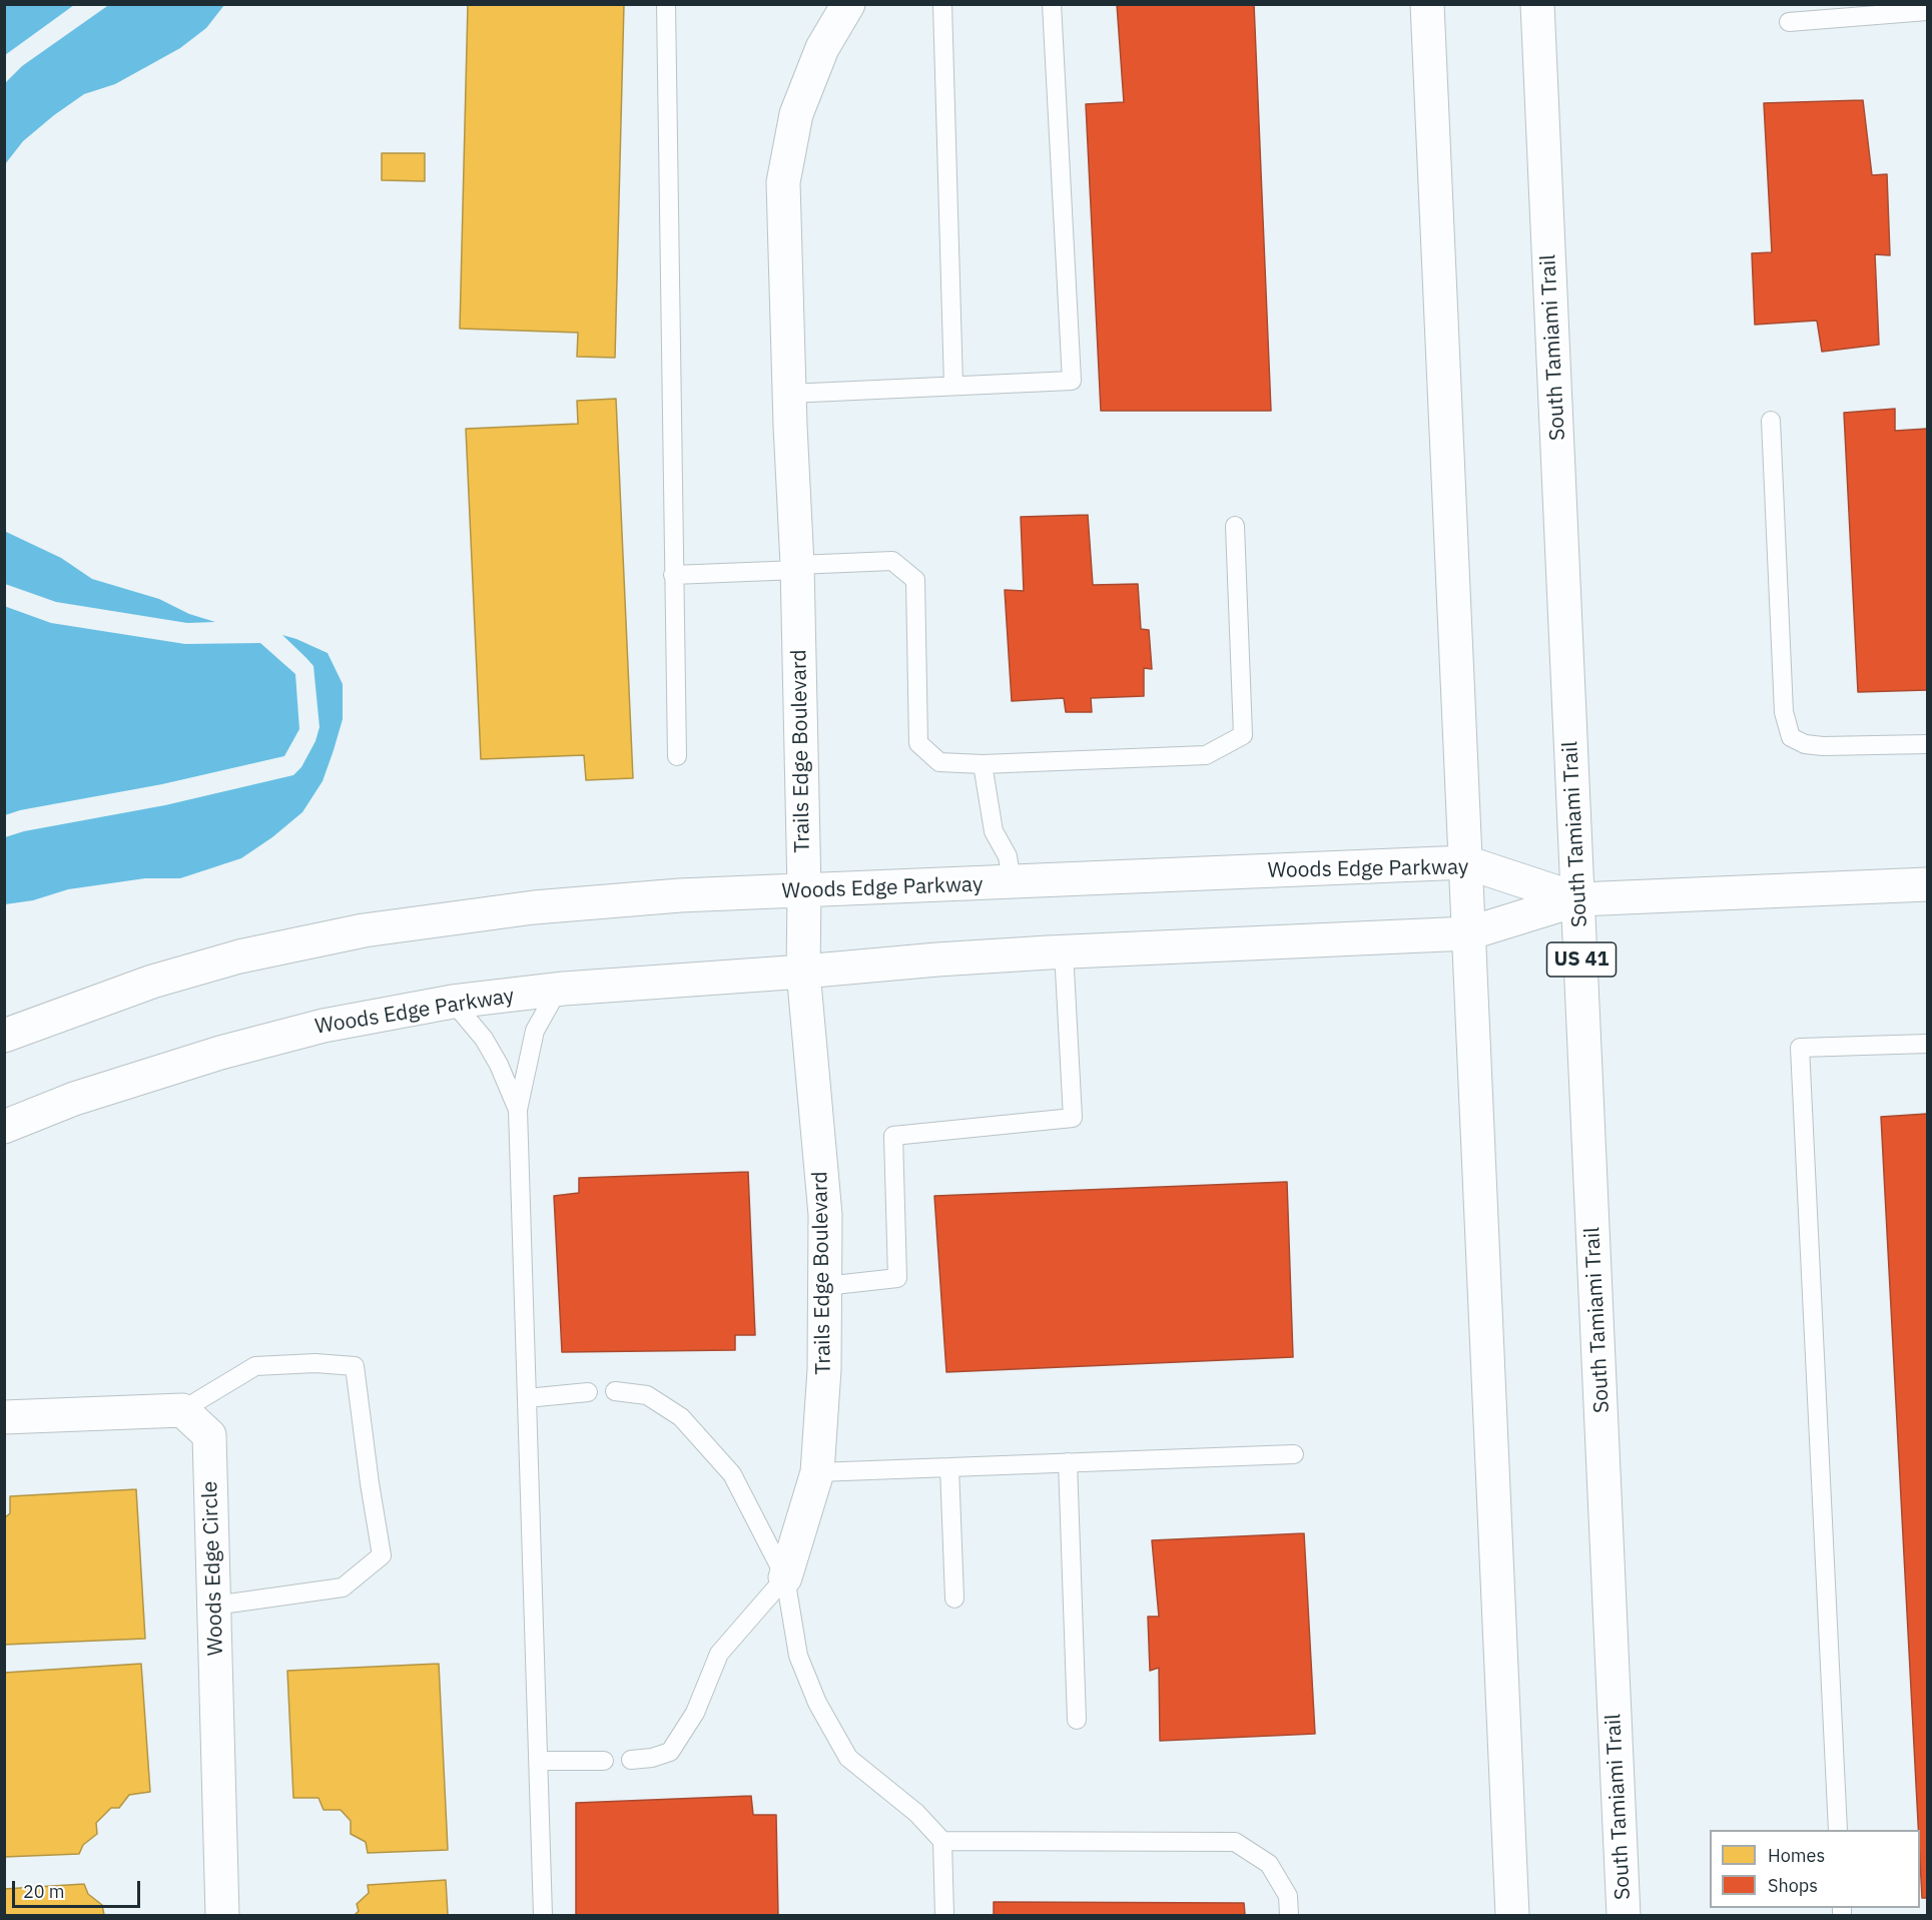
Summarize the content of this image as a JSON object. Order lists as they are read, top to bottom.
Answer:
{
  "streets": {
    "street": [
      "South Tamiami Trail",
      "Trails Edge Boulevard",
      "Woods Edge Parkway",
      "US 41",
      "Woods Edge Circle"
    ]
  },
  "crossings": [
    ["South Tamiami Trail", "Woods Edge Parkway"],
    ["Trails Edge Boulevard", "Woods Edge Parkway"]
  ],
  "legend": ["Homes", "Shops"],
  "scale_bar": "20 m"
}
